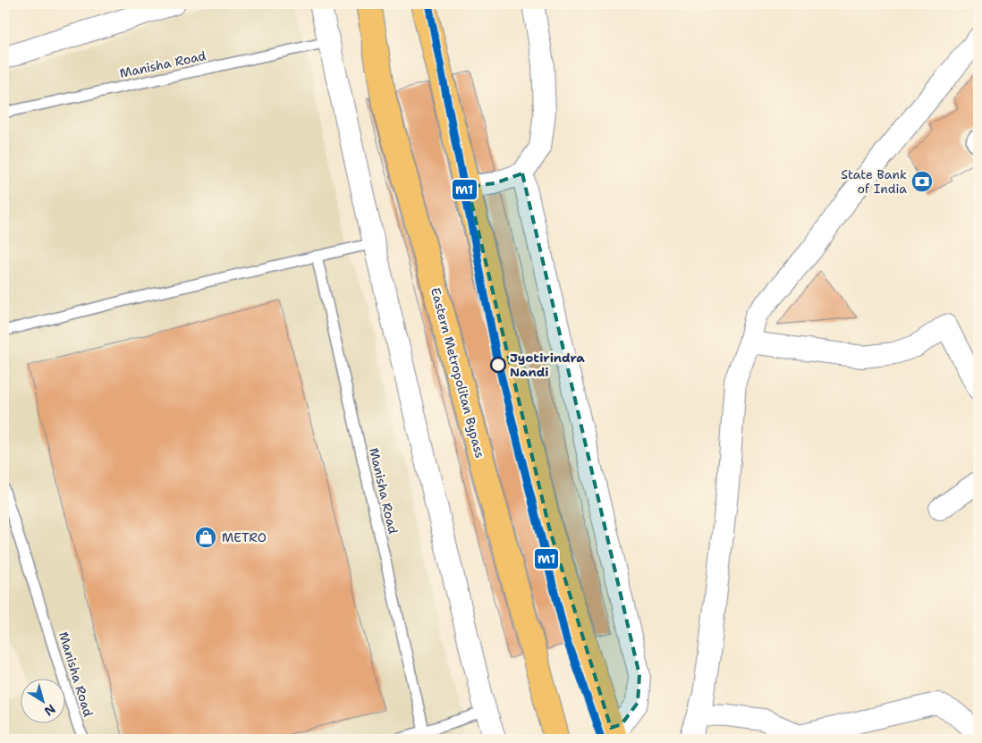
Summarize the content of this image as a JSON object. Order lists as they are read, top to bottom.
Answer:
{
  "streets": {
    "main road": ["Eastern Metropolitan Bypass"],
    "lane": ["Manisha Road"]
  },
  "places": {
    "bank": ["State Bank of India"],
    "other": ["Jyotirindra Nandi"],
    "shop": ["METRO"]
  },
  "lines": ["transit line M1"],
  "north": "bottom right"
}
